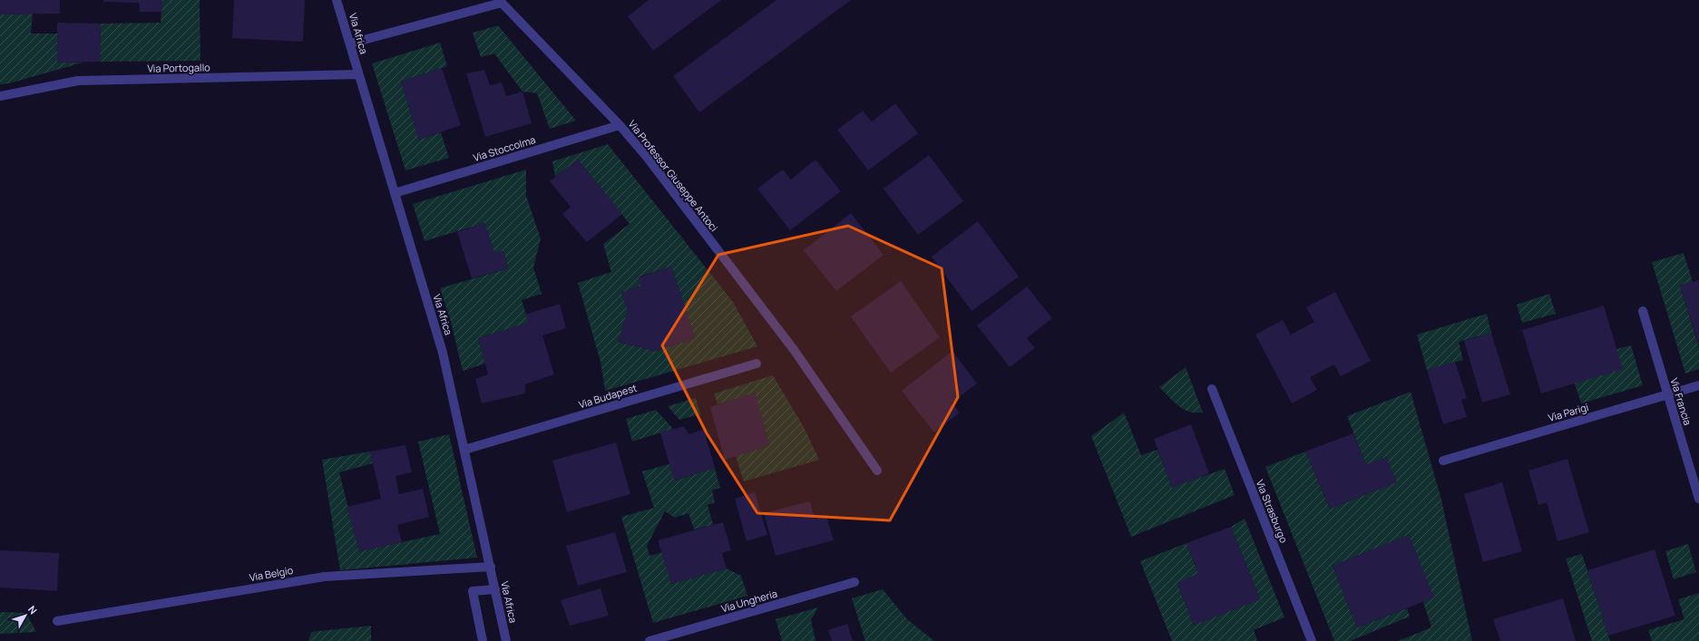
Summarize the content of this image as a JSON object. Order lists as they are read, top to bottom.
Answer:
{
  "streets": {
    "street": [
      "Via Africa",
      "Via Portogallo",
      "Via Stoccolma",
      "Via Professor Giuseppe Antoci",
      "Via Budapest",
      "Via Francia",
      "Via Parigi",
      "Via Strasburgo",
      "Via Belgio",
      "Via Ungheria"
    ]
  },
  "crossings": [
    ["Via Africa", "Via Portogallo"],
    ["Via Africa", "Via Stoccolma"],
    ["Via Africa", "Via Professor Giuseppe Antoci"],
    ["Via Africa", "Via Budapest"],
    ["Via Africa", "Via Belgio"],
    ["Via Stoccolma", "Via Professor Giuseppe Antoci"],
    ["Via Francia", "Via Parigi"]
  ],
  "north": "top right"
}
